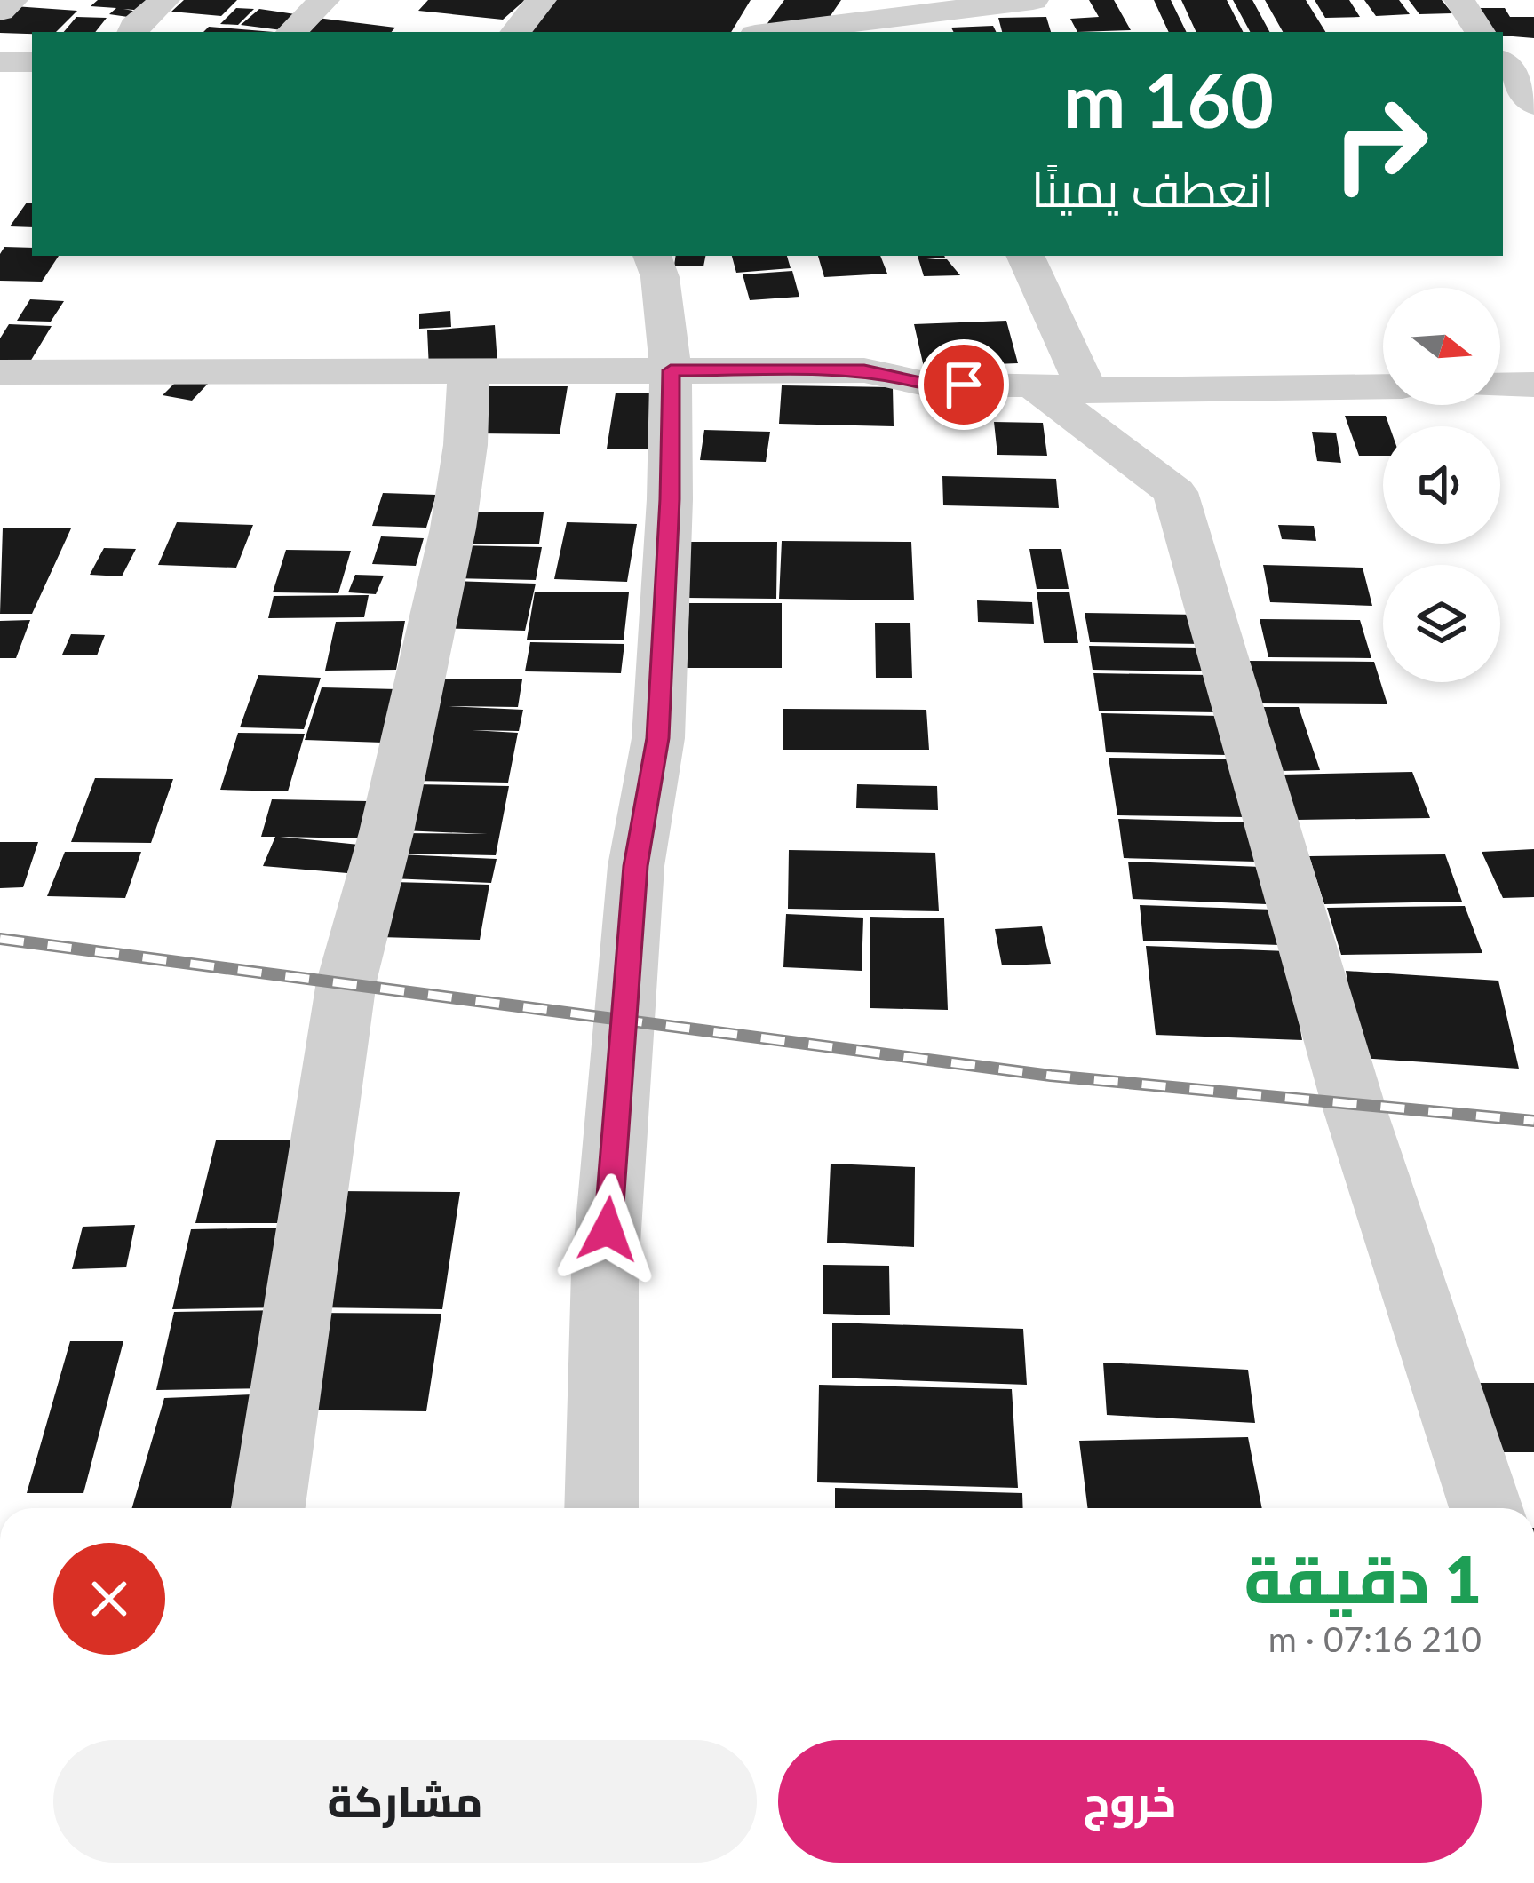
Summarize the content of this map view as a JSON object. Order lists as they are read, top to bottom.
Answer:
{
  "north": "right",
  "page": {
    "turn": ["160 m", "انعطف يمينًا"],
    "heading": ["1 دقيقة", "210 m · 07:16"],
    "buttons": ["خروج", "مشاركة"]
  }
}
